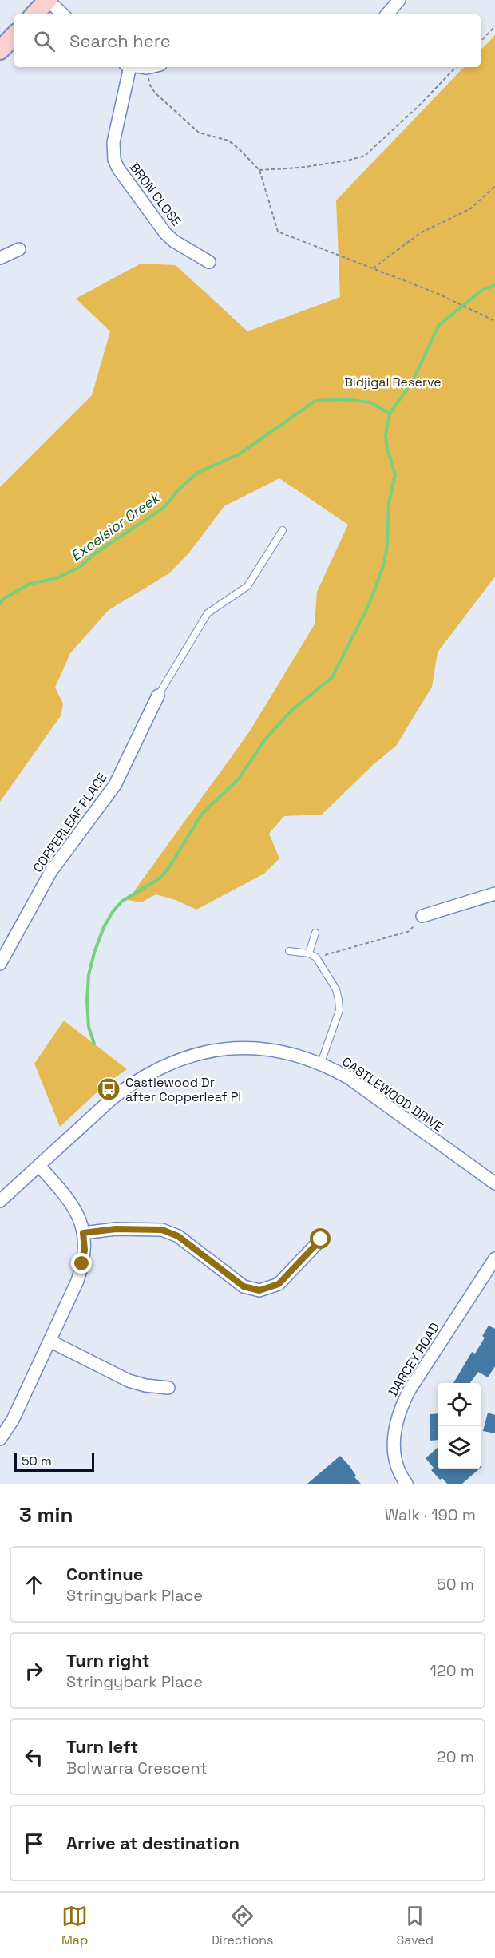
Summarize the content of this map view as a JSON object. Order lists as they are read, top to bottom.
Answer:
{
  "streets": {
    "street": [
      "BRON CLOSE",
      "COPPERLEAF PLACE",
      "CASTLEWOOD DRIVE",
      "DARCEY ROAD"
    ]
  },
  "water": ["Excelsior Creek"],
  "parks": ["Bidjigal Reserve"],
  "places": {
    "bus stop": ["Castlewood Dr after Copperleaf Pl"]
  },
  "scale_bar": "50 m",
  "page": {
    "search": "Search here",
    "scale": "50 m",
    "heading": ["3 min", "Walk · 190 m"],
    "list": [
      ["Continue", "Stringybark Place", "50 m"],
      ["Turn right", "Stringybark Place", "120 m"],
      ["Turn left", "Bolwarra Crescent", "20 m"],
      "Arrive at destination"
    ],
    "nav": ["Map", "Directions", "Saved"]
  }
}
